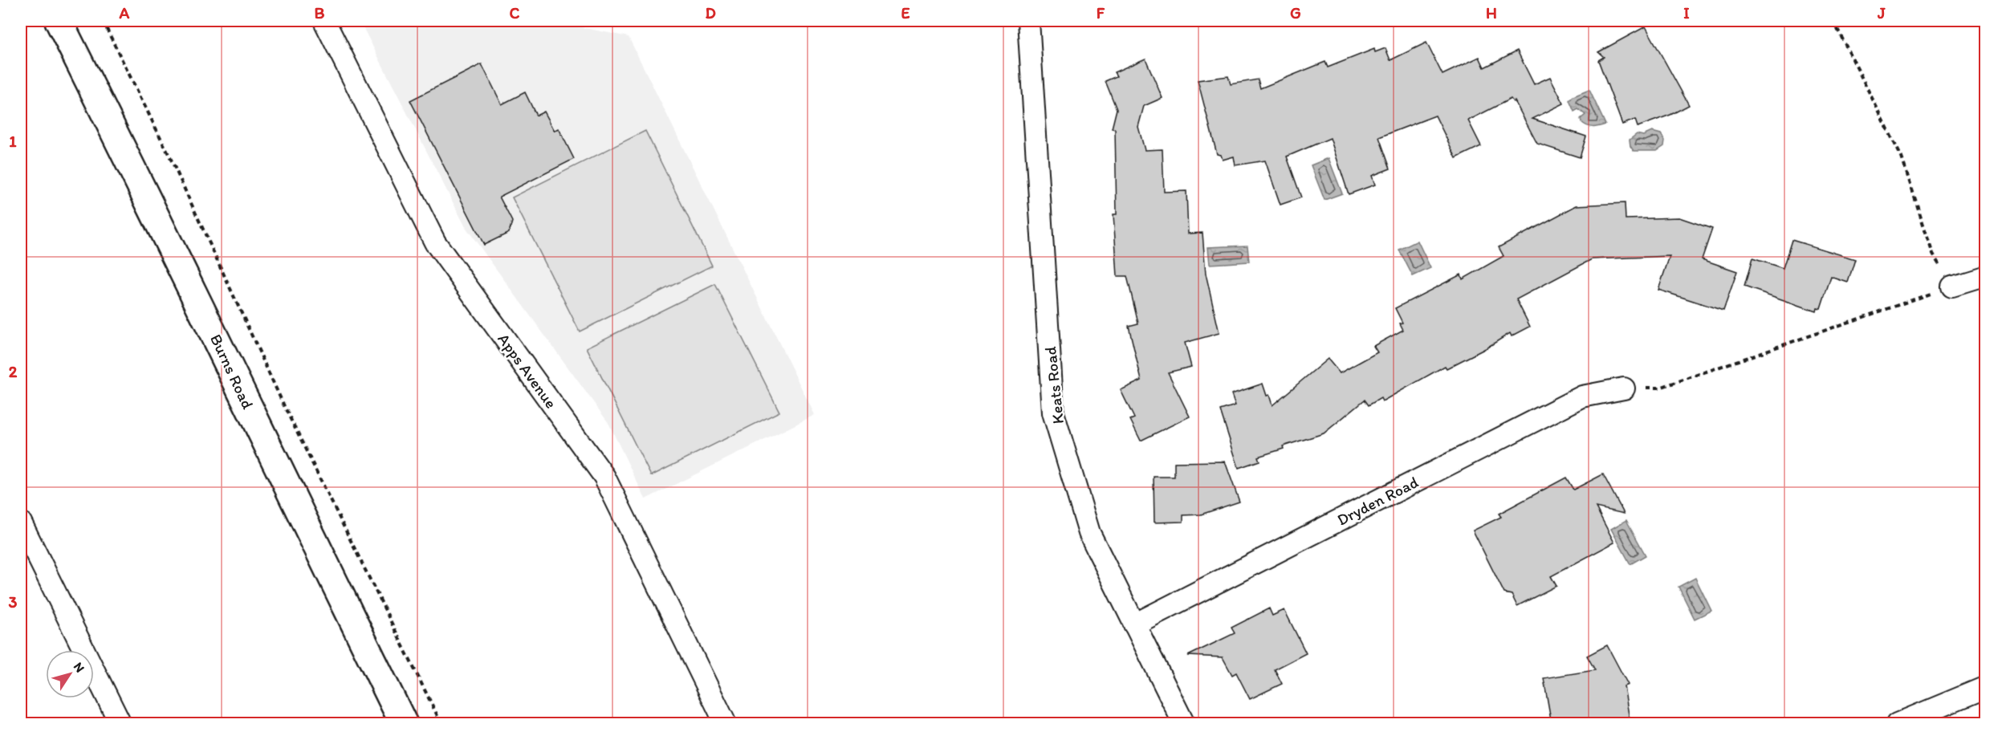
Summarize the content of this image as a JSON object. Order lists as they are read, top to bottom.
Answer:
{
  "streets": {
    "main road": ["Burns Road"],
    "street": ["Apps Avenue", "Keats Road", "Dryden Road"]
  },
  "crossings": [
    ["Keats Road", "Dryden Road"]
  ],
  "north": "top right",
  "grid": {
    "columns": [
      "A",
      "B",
      "C",
      "D",
      "E",
      "F",
      "G",
      "H",
      "I",
      "J"
    ],
    "rows": ["1", "2", "3"]
  }
}
